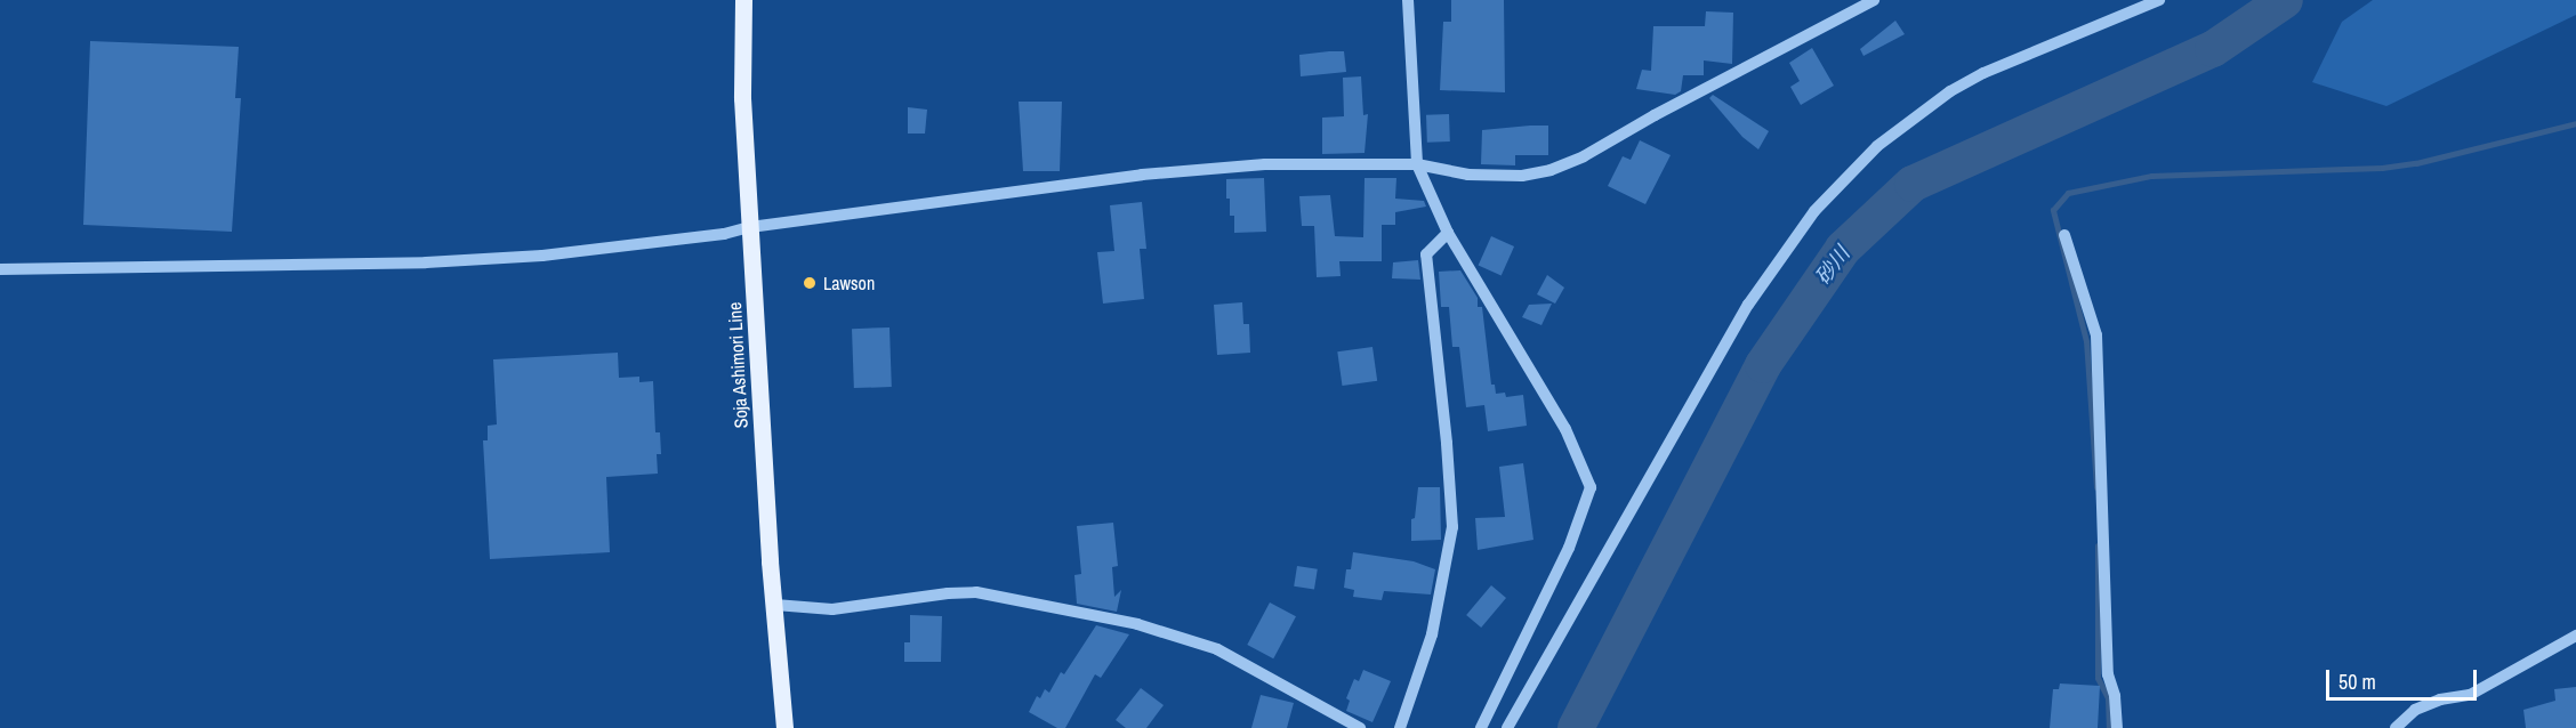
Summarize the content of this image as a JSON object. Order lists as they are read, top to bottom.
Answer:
{
  "streets": {
    "main road": ["Soja Ashimori Line"]
  },
  "water": ["砂川"],
  "places": ["Lawson"],
  "scale_bar": "50 m"
}
